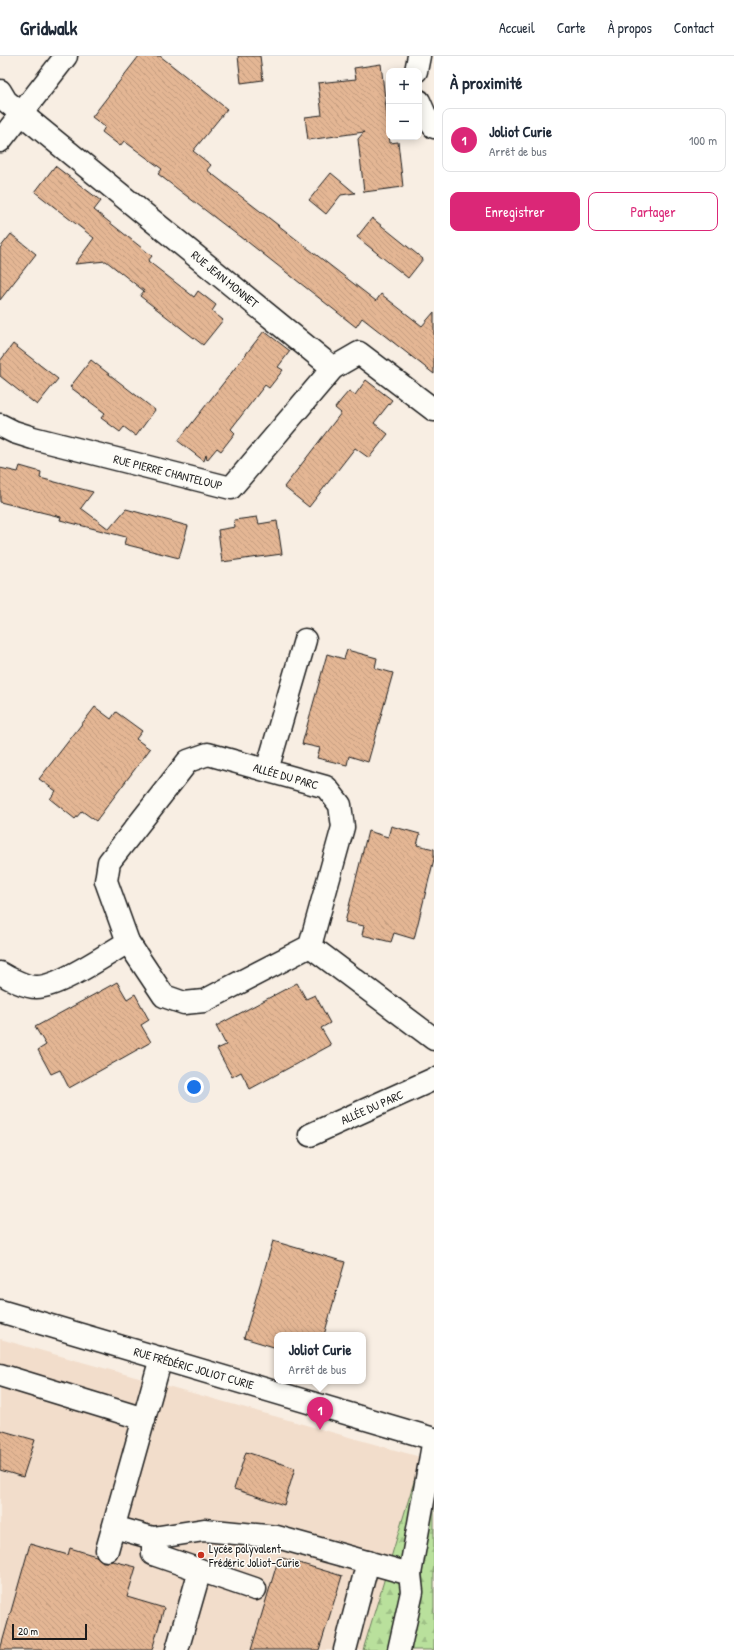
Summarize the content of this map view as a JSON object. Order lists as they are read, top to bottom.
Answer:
{
  "streets": {
    "street": [
      "RUE JEAN MONNET",
      "RUE PIERRE CHANTELOUP",
      "ALLÉE DU PARC",
      "RUE FRÉDÉRIC JOLIOT CURIE"
    ]
  },
  "crossings": [
    ["RUE JEAN MONNET", "RUE PIERRE CHANTELOUP"]
  ],
  "places": ["Lycée polyvalent Frédéric Joliot-Curie"],
  "scale_bar": "20 m",
  "page": {
    "header": "Gridwalk",
    "nav": [
      "Accueil",
      "Carte",
      "À propos",
      "Contact"
    ],
    "heading": "À proximité",
    "map_buttons": ["+", "−"],
    "list": [
      {
        "mark": "1",
        "name": "Joliot Curie",
        "note": "Arrêt de bus",
        "value": "100 m"
      }
    ],
    "buttons": ["Enregistrer", "Partager"],
    "popup": ["Joliot Curie", "Arrêt de bus"],
    "pins": "1",
    "scale": "20 m"
  }
}
